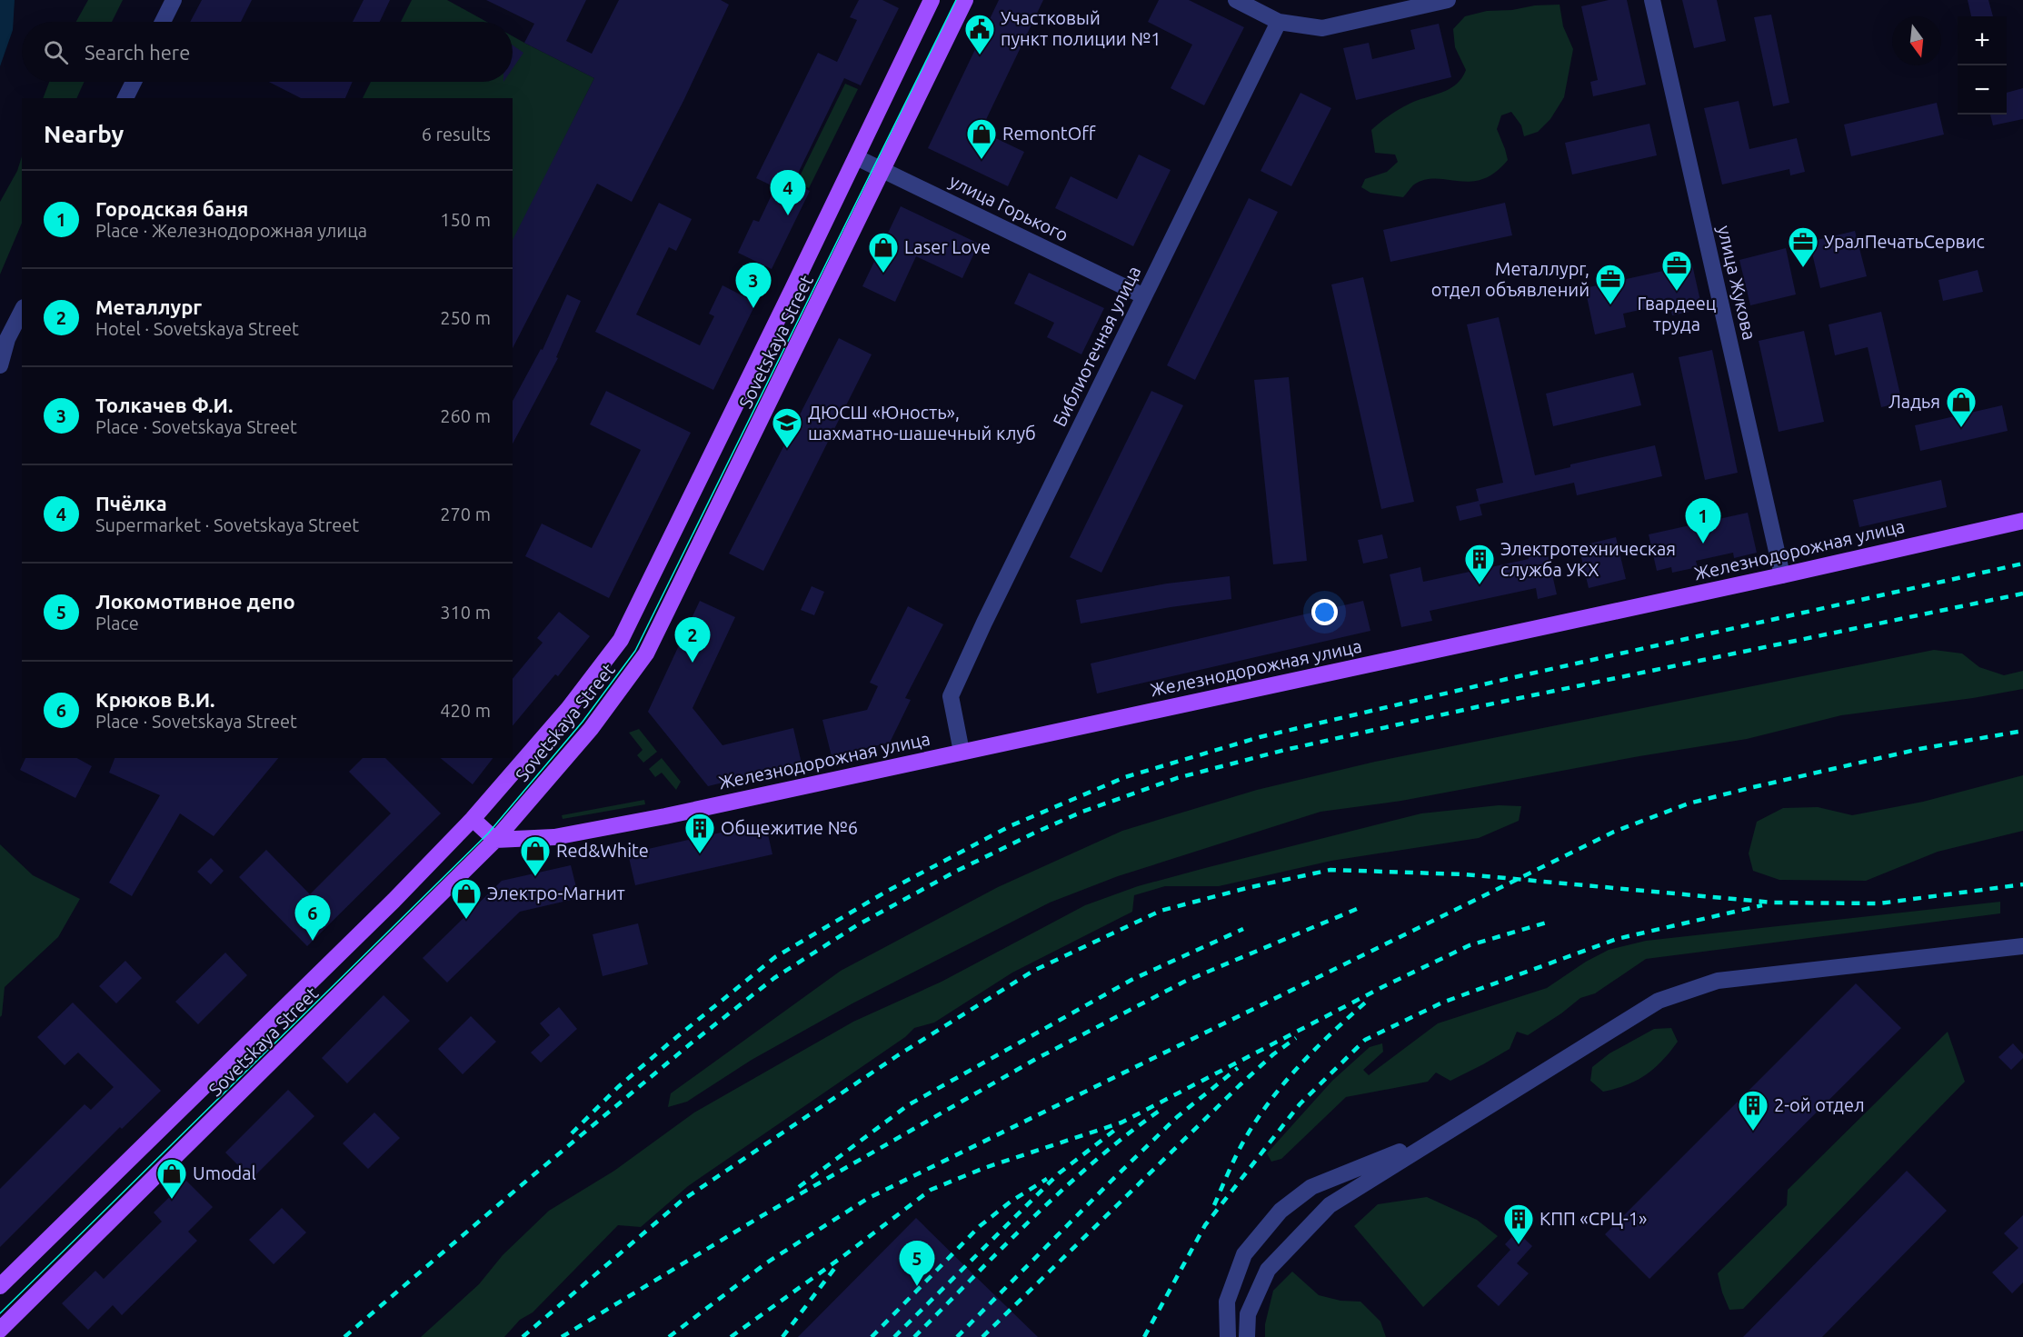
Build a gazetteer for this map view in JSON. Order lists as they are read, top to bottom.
{
  "streets": {
    "main road": ["Sovetskaya Street", "Железнодорожная улица"],
    "street": ["улица Горького", "улица Жукова", "Библиотечная улица"]
  },
  "crossings": [
    ["улица Горького", "Sovetskaya Street"],
    ["улица Горького", "Библиотечная улица"],
    ["улица Жукова", "Железнодорожная улица"],
    ["Sovetskaya Street", "Железнодорожная улица"],
    ["Библиотечная улица", "Железнодорожная улица"]
  ],
  "places": {
    "public building": ["Участковый пункт полиции №1"],
    "shop": [
      "RemontOff",
      "Laser Love",
      "Ладья",
      "Red&White",
      "Электро-Магнит",
      "Umodal"
    ],
    "office": ["УралПечатьСервис", "Гвардеец труда", "Металлург, отдел объявлений"],
    "school or university": ["ДЮСШ «Юность», шахматно-шашечный клуб"],
    "building": [
      "Электротехническая служба УКХ",
      "Общежитие №6",
      "2-ой отдел",
      "КПП «СРЦ-1»"
    ]
  },
  "north": "bottom",
  "page": {
    "map_buttons": ["+", "−"],
    "search": "Search here",
    "heading": ["Nearby", "6 results"],
    "list": [
      {
        "mark": "1",
        "name": "Городская баня",
        "note": "Place · Железнодорожная улица",
        "value": "150 m"
      },
      {
        "mark": "2",
        "name": "Металлург",
        "note": "Hotel · Sovetskaya Street",
        "value": "250 m"
      },
      {
        "mark": "3",
        "name": "Толкачев Ф.И.",
        "note": "Place · Sovetskaya Street",
        "value": "260 m"
      },
      {
        "mark": "4",
        "name": "Пчёлка",
        "note": "Supermarket · Sovetskaya Street",
        "value": "270 m"
      },
      {
        "mark": "5",
        "name": "Локомотивное депо",
        "note": "Place",
        "value": "310 m"
      },
      {
        "mark": "6",
        "name": "Крюков В.И.",
        "note": "Place · Sovetskaya Street",
        "value": "420 m"
      }
    ],
    "pins": [
      "4",
      "3",
      "1",
      "2",
      "6",
      "5"
    ]
  }
}
